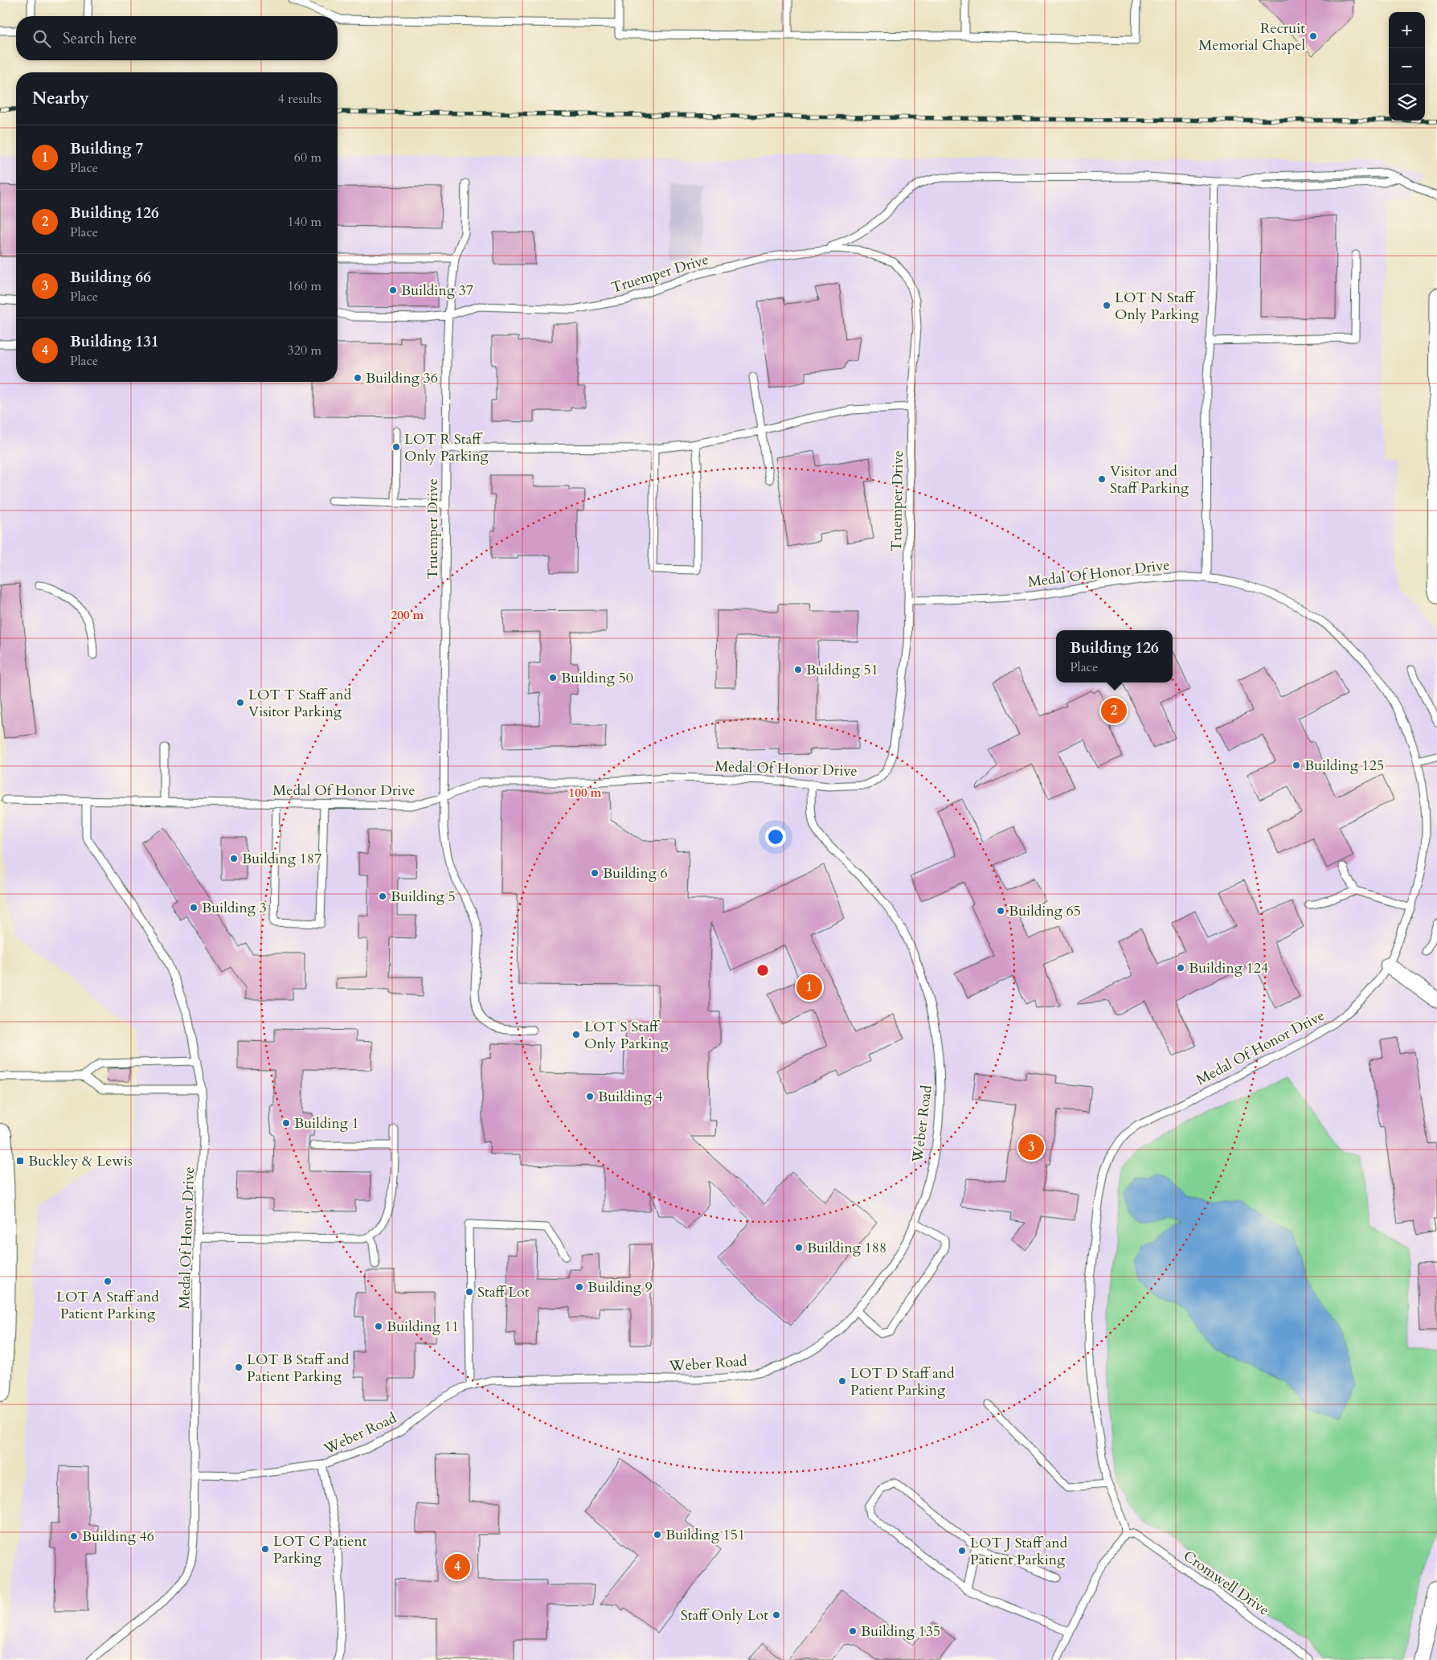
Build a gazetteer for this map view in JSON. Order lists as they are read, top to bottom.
{
  "streets": {
    "lane": [
      "Truemper Drive",
      "Medal Of Honor Drive",
      "Weber Road",
      "Cromwell Drive"
    ]
  },
  "crossings": [
    ["Truemper Drive", "Medal Of Honor Drive"],
    ["Medal Of Honor Drive", "Weber Road"],
    ["Medal Of Honor Drive", "Cromwell Drive"]
  ],
  "places": {
    "other": [
      "Recruit Memorial Chapel",
      "Building 37",
      "LOT N Staff Only Parking",
      "Building 36",
      "LOT R Staff Only Parking",
      "Visitor and Staff Parking",
      "Building 51",
      "Building 50",
      "LOT T Staff and Visitor Parking",
      "Building 125",
      "Building 187",
      "Building 6",
      "Building 5",
      "Building 3",
      "Building 65",
      "Building 124",
      "LOT S Staff Only Parking",
      "Building 4",
      "Building 1",
      "Building 188",
      "LOT A Staff and Patient Parking",
      "Building 9",
      "Staff Lot",
      "Building 11",
      "LOT B Staff and Patient Parking",
      "LOT D Staff and Patient Parking",
      "Building 151",
      "Building 46",
      "LOT C Patient Parking",
      "LOT J Staff and Patient Parking",
      "Staff Only Lot",
      "Building 135"
    ],
    "transit": ["Buckley & Lewis"]
  },
  "page": {
    "map_buttons": ["+", "−"],
    "search": "Search here",
    "heading": ["Nearby", "4 results"],
    "list": [
      {
        "mark": "1",
        "name": "Building 7",
        "note": "Place",
        "value": "60 m"
      },
      {
        "mark": "2",
        "name": "Building 126",
        "note": "Place",
        "value": "140 m"
      },
      {
        "mark": "3",
        "name": "Building 66",
        "note": "Place",
        "value": "160 m"
      },
      {
        "mark": "4",
        "name": "Building 131",
        "note": "Place",
        "value": "320 m"
      }
    ],
    "popup": ["Building 126", "Place"],
    "pins": [
      "2",
      "1",
      "3",
      "4"
    ]
  },
  "rings": ["200 m", "100 m"]
}
